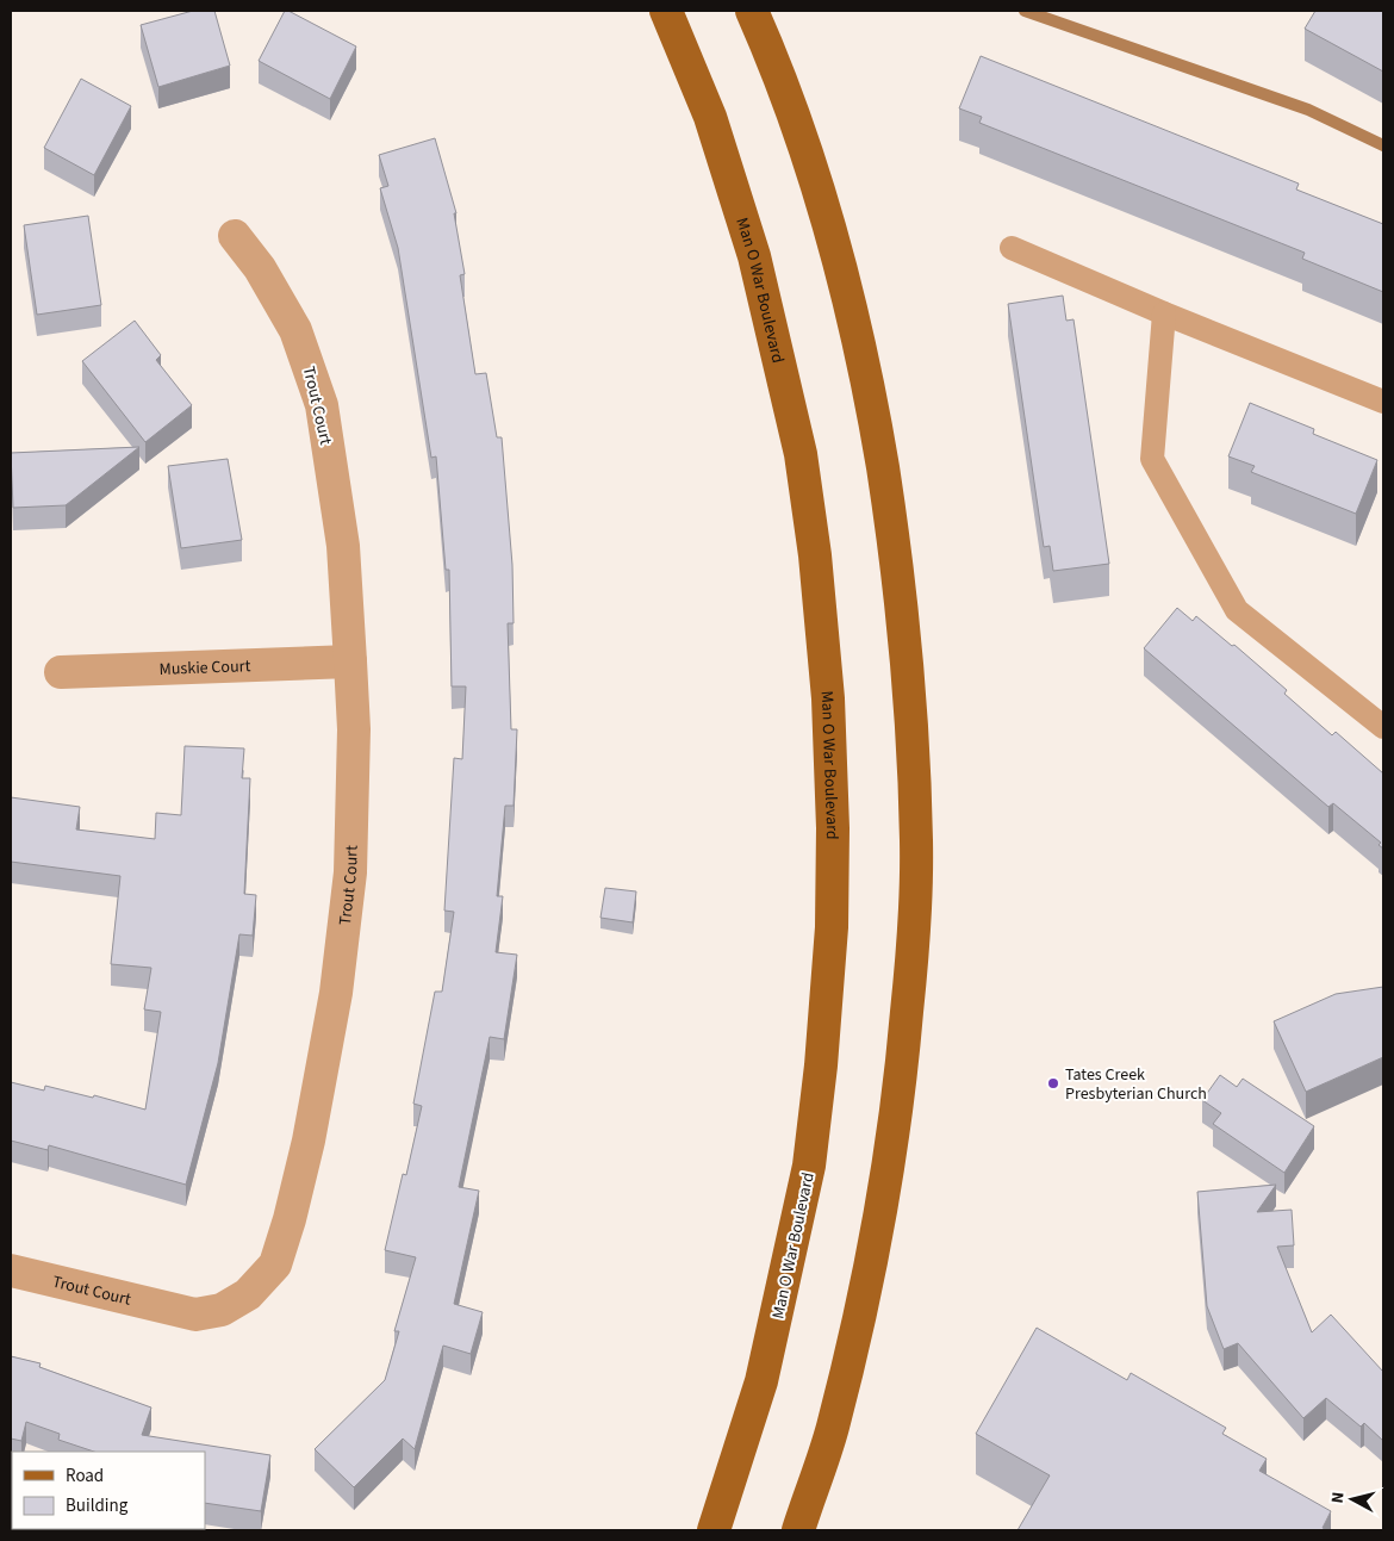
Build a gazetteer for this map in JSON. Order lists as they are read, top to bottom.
{
  "streets": {
    "main road": ["Man O War Boulevard"],
    "street": ["Trout Court", "Muskie Court"]
  },
  "crossings": [
    ["Trout Court", "Muskie Court"]
  ],
  "places": ["Tates Creek Presbyterian Church"],
  "legend": ["Road", "Building"],
  "north": "left"
}
